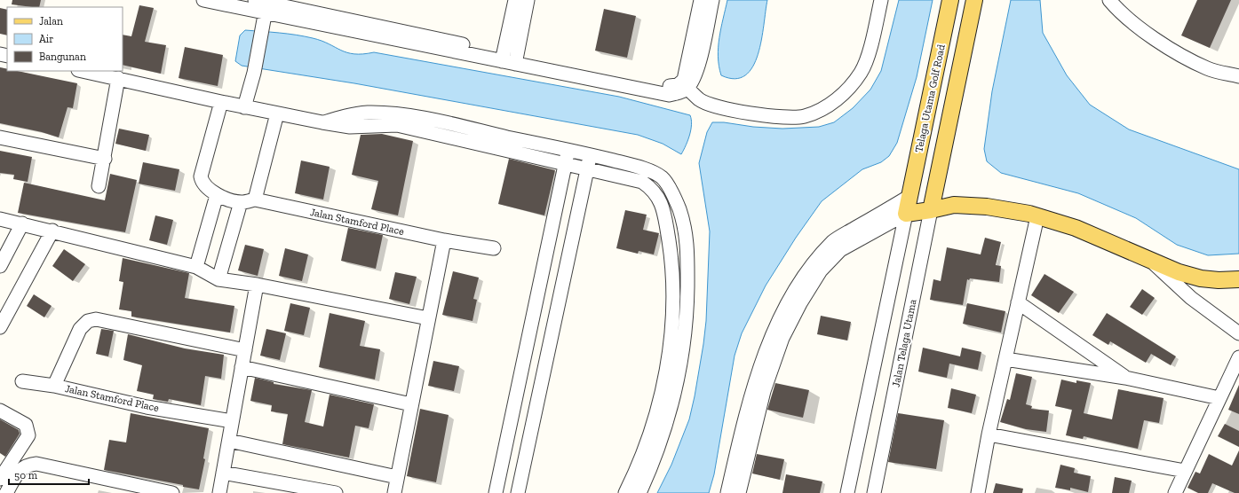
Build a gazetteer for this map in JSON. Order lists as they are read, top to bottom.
{
  "streets": {
    "main road": ["Telaga Utama Golf Road", "Jalan Telaga Utama"],
    "street": ["Jalan Stamford Place"]
  },
  "legend": ["Jalan", "Air", "Bangunan"],
  "scale_bar": "50 m"
}
